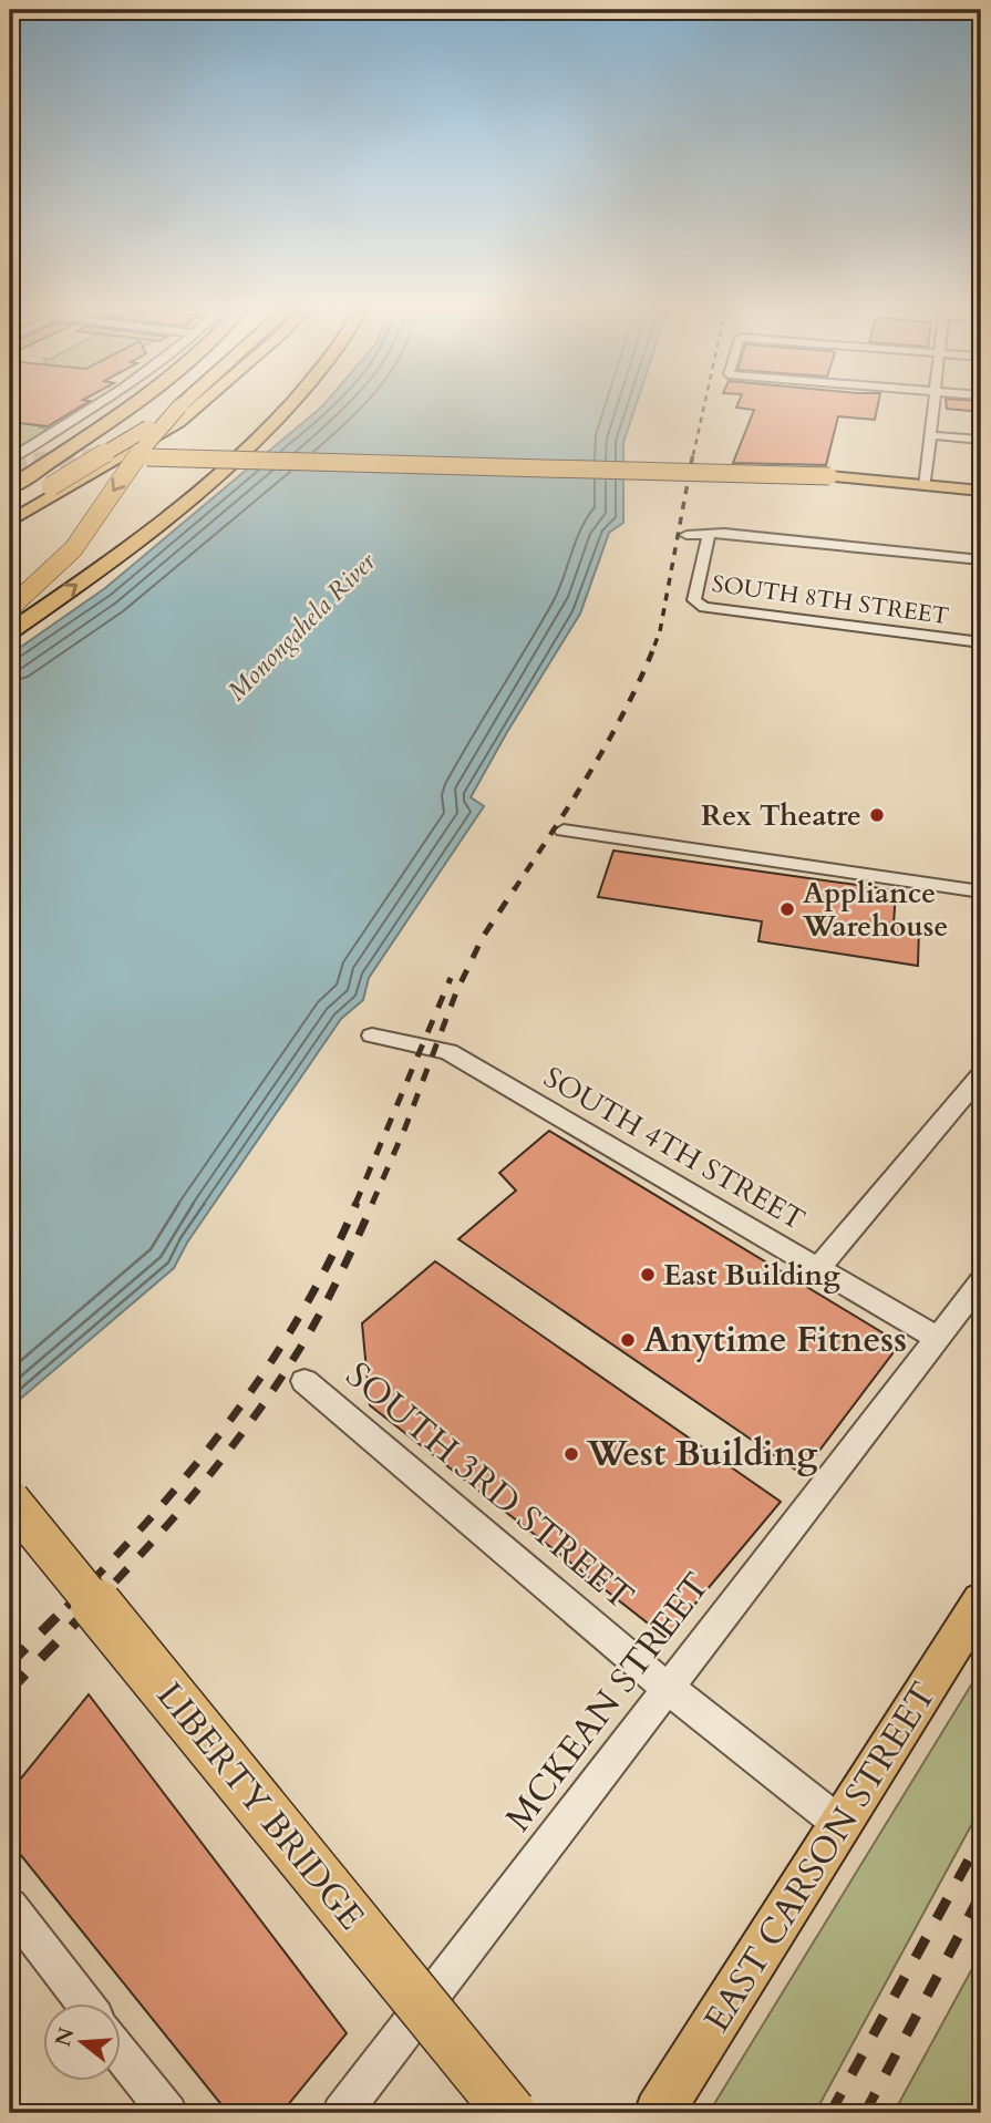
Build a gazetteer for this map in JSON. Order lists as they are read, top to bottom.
{
  "streets": {
    "highway": ["LIBERTY BRIDGE"],
    "main road": ["EAST CARSON STREET"],
    "street": [
      "SOUTH 8TH STREET",
      "SOUTH 4TH STREET",
      "SOUTH 3RD STREET",
      "MCKEAN STREET"
    ]
  },
  "crossings": [
    ["SOUTH 4TH STREET", "MCKEAN STREET"],
    ["SOUTH 3RD STREET", "MCKEAN STREET"],
    ["SOUTH 3RD STREET", "EAST CARSON STREET"]
  ],
  "water": ["Monongahela River"],
  "places": [
    "Rex Theatre",
    "Appliance Warehouse",
    "East Building",
    "Anytime Fitness",
    "West Building"
  ],
  "north": "left"
}
